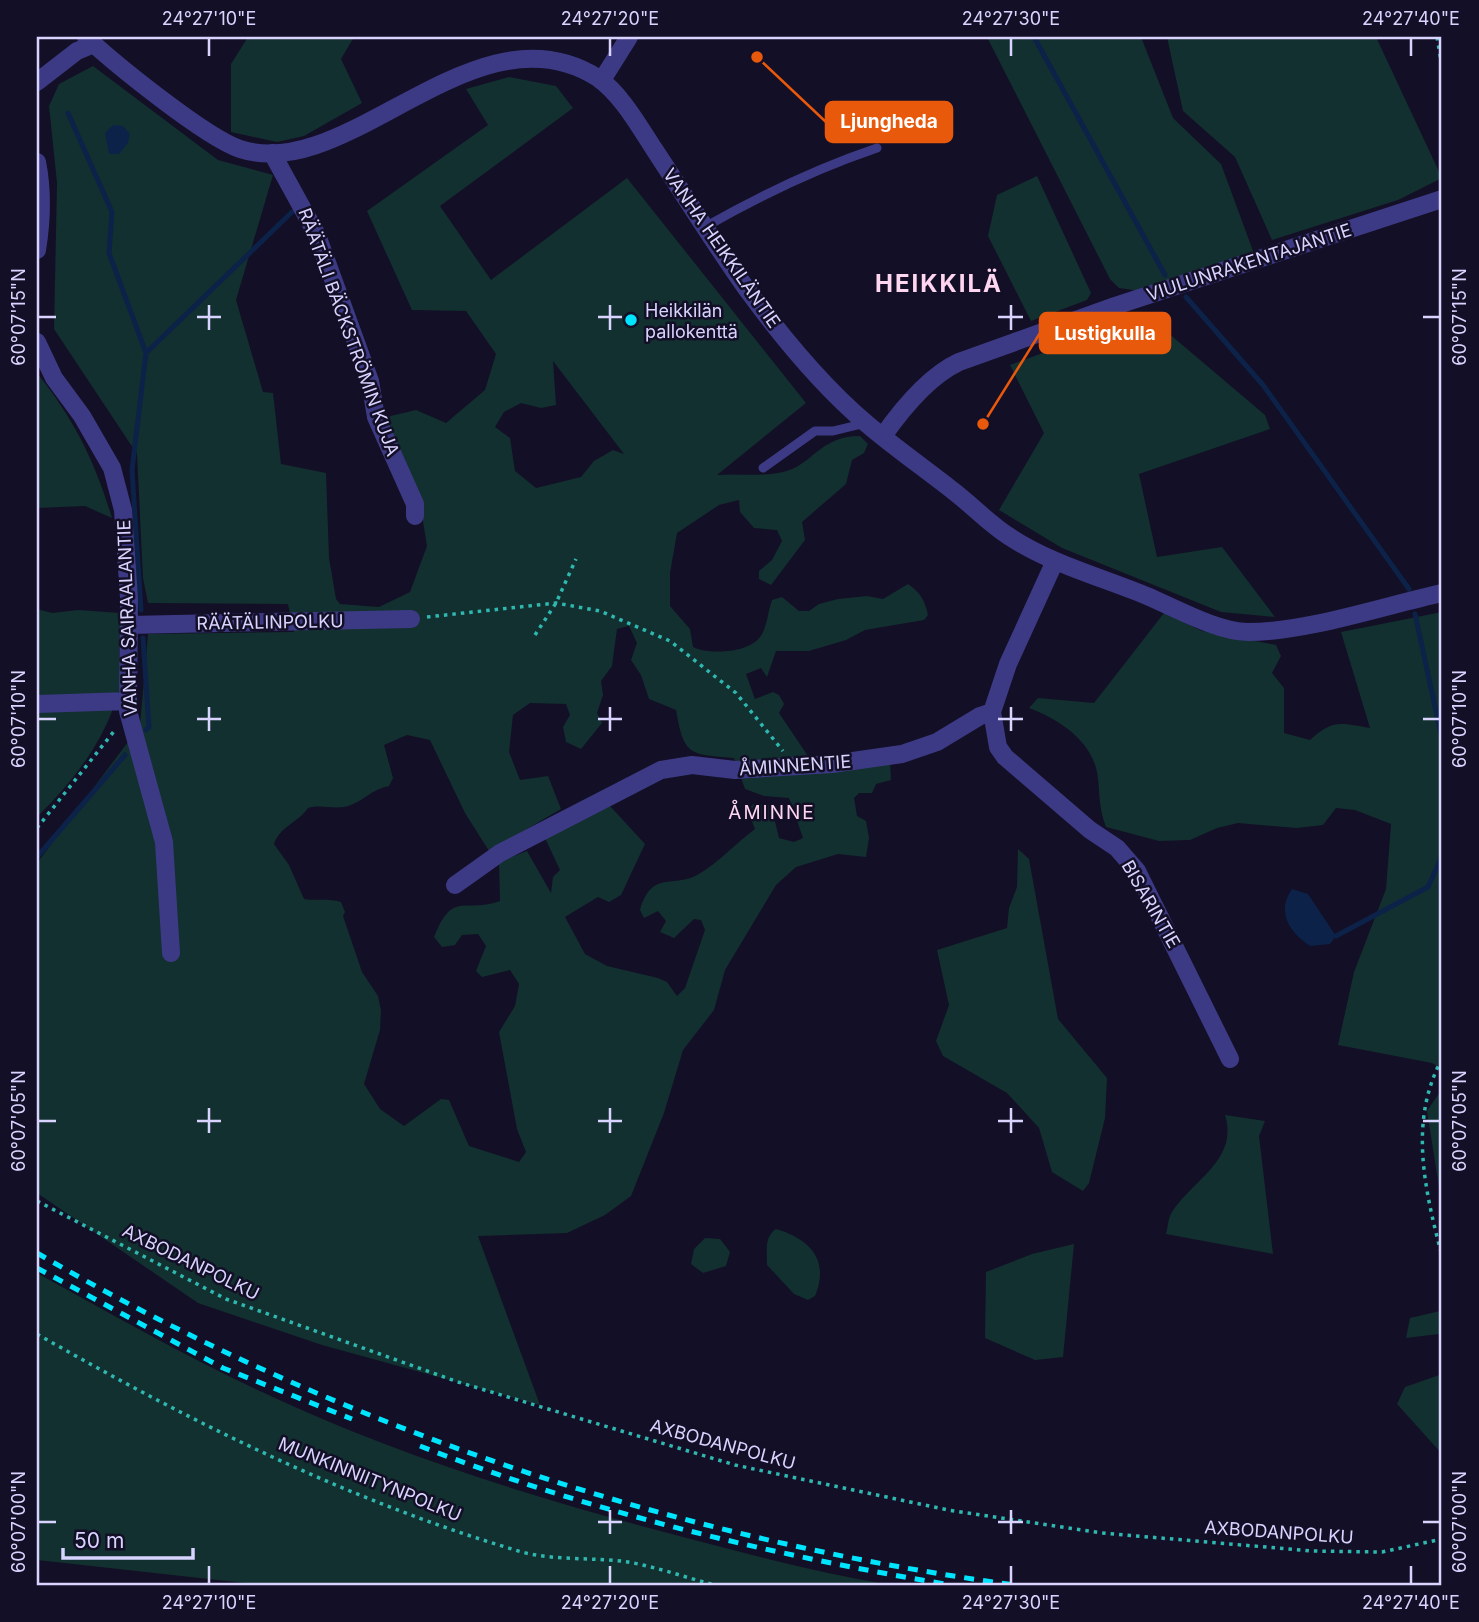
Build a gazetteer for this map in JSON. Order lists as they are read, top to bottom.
{
  "streets": {
    "street": [
      "VANHA HEIKKILÄNTIE",
      "VIULUNRAKENTAJANTIE",
      "RÄÄTÄLI BÄCKSTRÖMIN KUJA",
      "VANHA SAIRAALANTIE",
      "RÄÄTÄLINPOLKU",
      "ÅMINNENTIE",
      "BISARINTIE"
    ],
    "path": ["AXBODANPOLKU", "MUNKINNIITYNPOLKU"]
  },
  "crossings": [
    ["VANHA HEIKKILÄNTIE", "VIULUNRAKENTAJANTIE"],
    ["VANHA HEIKKILÄNTIE", "RÄÄTÄLI BÄCKSTRÖMIN KUJA"],
    ["VANHA SAIRAALANTIE", "RÄÄTÄLINPOLKU"],
    ["ÅMINNENTIE", "BISARINTIE"]
  ],
  "districts": ["HEIKKILÄ", "ÅMINNE"],
  "places": ["Ljungheda", "Heikkilän pallokenttä", "Lustigkulla"],
  "scale_bar": "50 m",
  "coordinates": [
    "24°27'10\"E",
    "24°27'20\"E",
    "24°27'30\"E",
    "24°27'40\"E",
    "60°07'15\"N",
    "60°07'10\"N",
    "60°07'05\"N",
    "60°07'00\"N"
  ]
}
